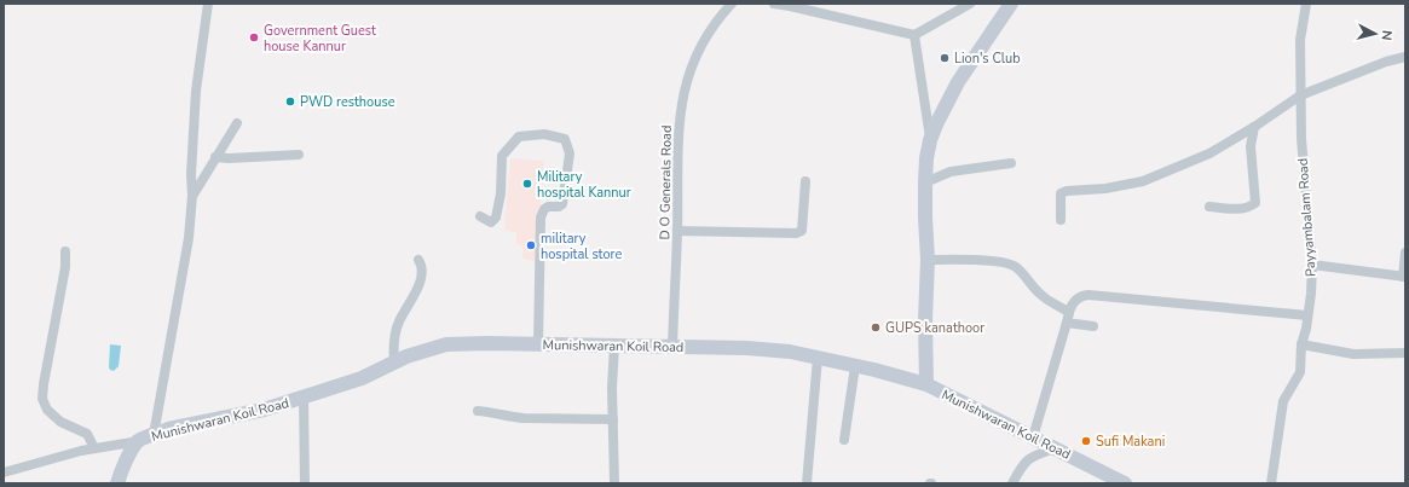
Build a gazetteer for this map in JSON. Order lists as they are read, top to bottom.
{
  "streets": {
    "main road": ["Munishwaran Koil Road"],
    "street": ["D O Generals Road", "Payyambalam Road"]
  },
  "crossings": [
    ["D O Generals Road", "Munishwaran Koil Road"]
  ],
  "places": [
    "Government Guest house Kannur",
    "Lion's Club",
    "PWD resthouse",
    "Military hospital Kannur",
    "military hospital store",
    "GUPS kanathoor",
    "Sufi Makani"
  ],
  "north": "right"
}
